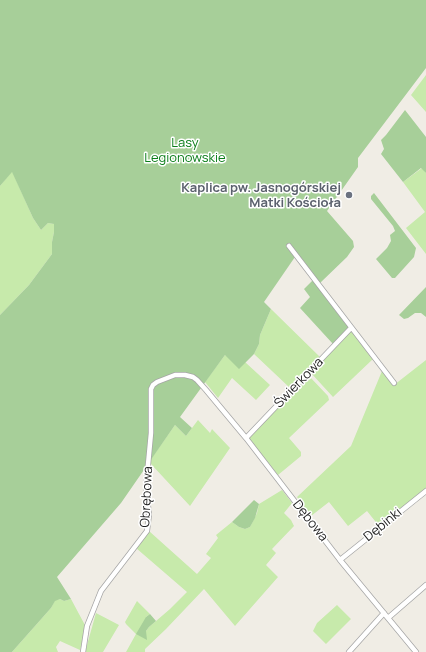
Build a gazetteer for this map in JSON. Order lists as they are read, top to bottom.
{
  "streets": {
    "street": [
      "Świerkowa",
      "Obrębowa",
      "Dębowa",
      "Dębinki"
    ]
  },
  "crossings": [
    ["Świerkowa", "Dębowa"],
    ["Obrębowa", "Dębowa"],
    ["Dębowa", "Dębinki"]
  ],
  "parks": ["Lasy Legionowskie"],
  "places": ["Kaplica pw. Jasnogórskiej Matki Kościoła"]
}
